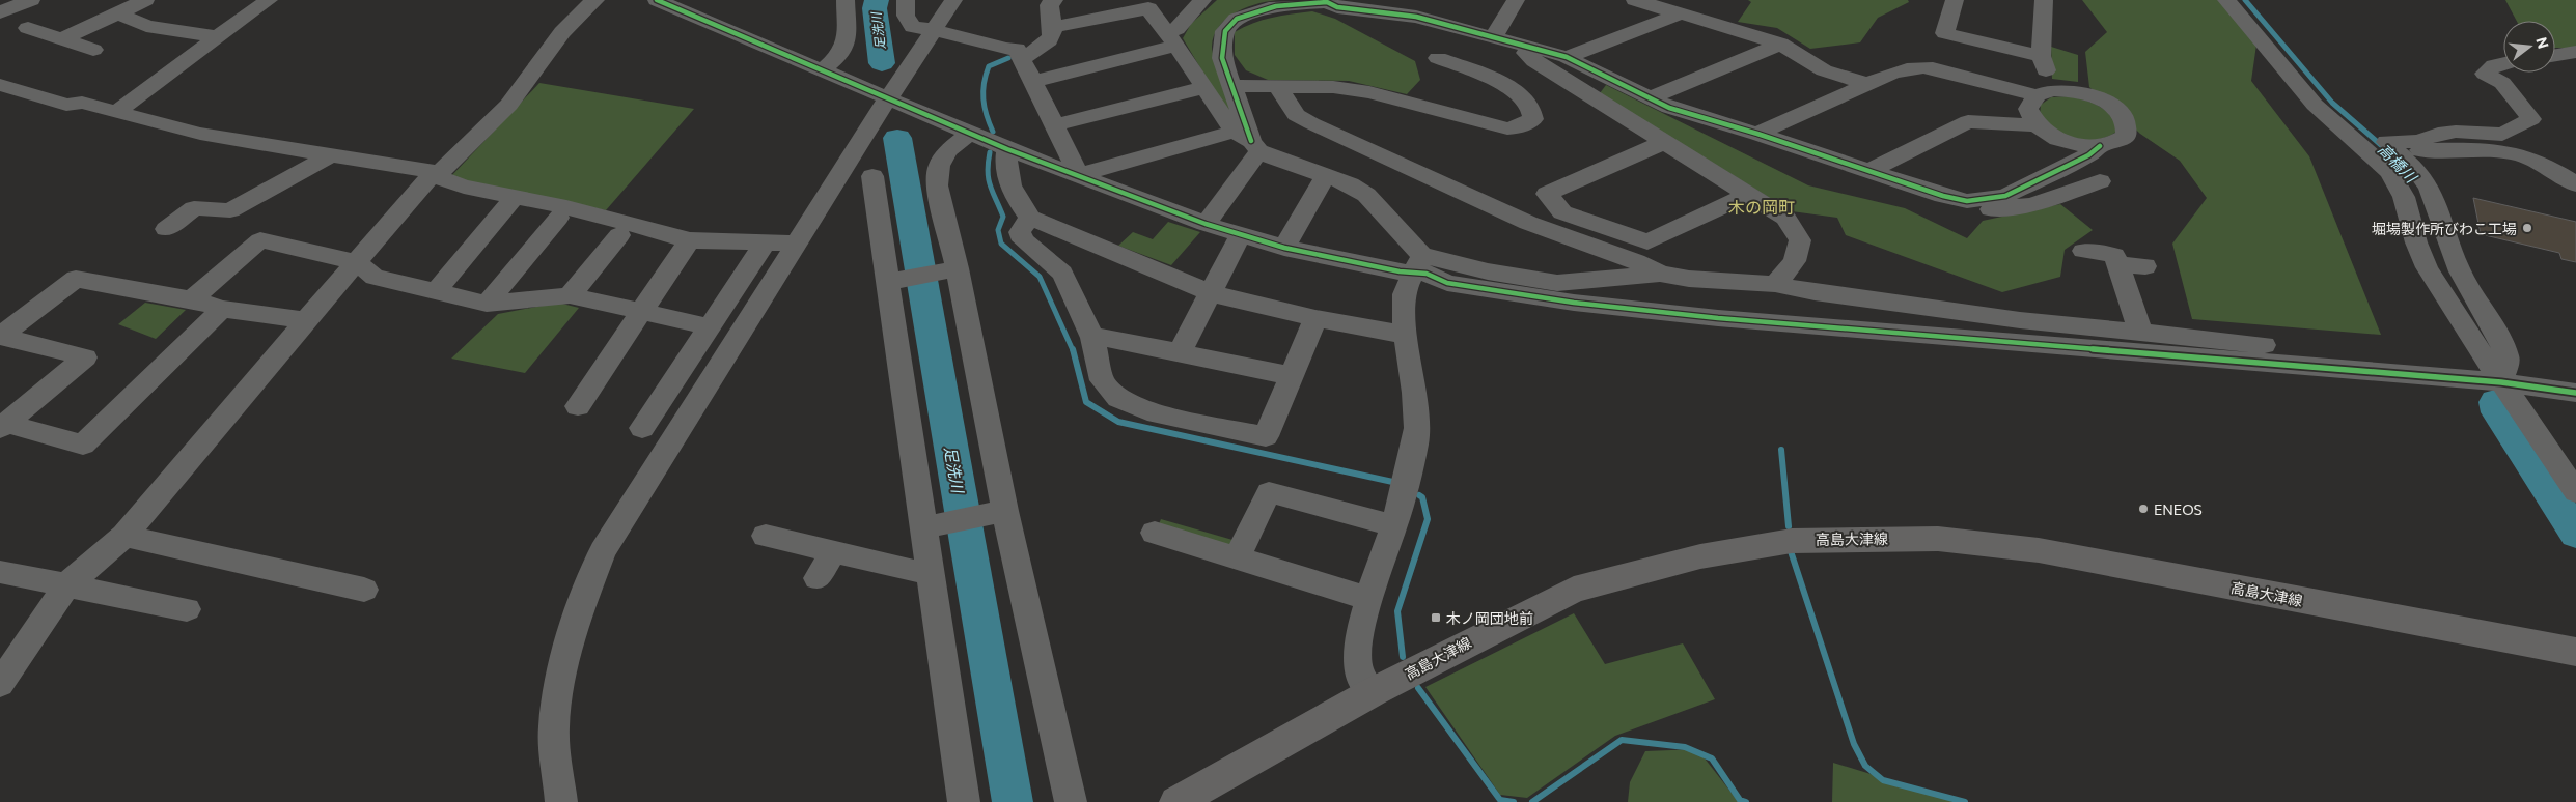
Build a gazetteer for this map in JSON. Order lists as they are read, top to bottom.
{
  "streets": {
    "main road": ["高島大津線"]
  },
  "districts": ["木の岡町"],
  "water": ["足洗川", "高橋川"],
  "places": {
    "other": ["堀場製作所びわこ工場", "ENEOS"],
    "transit": ["木ノ岡団地前"]
  },
  "north": "right"
}
